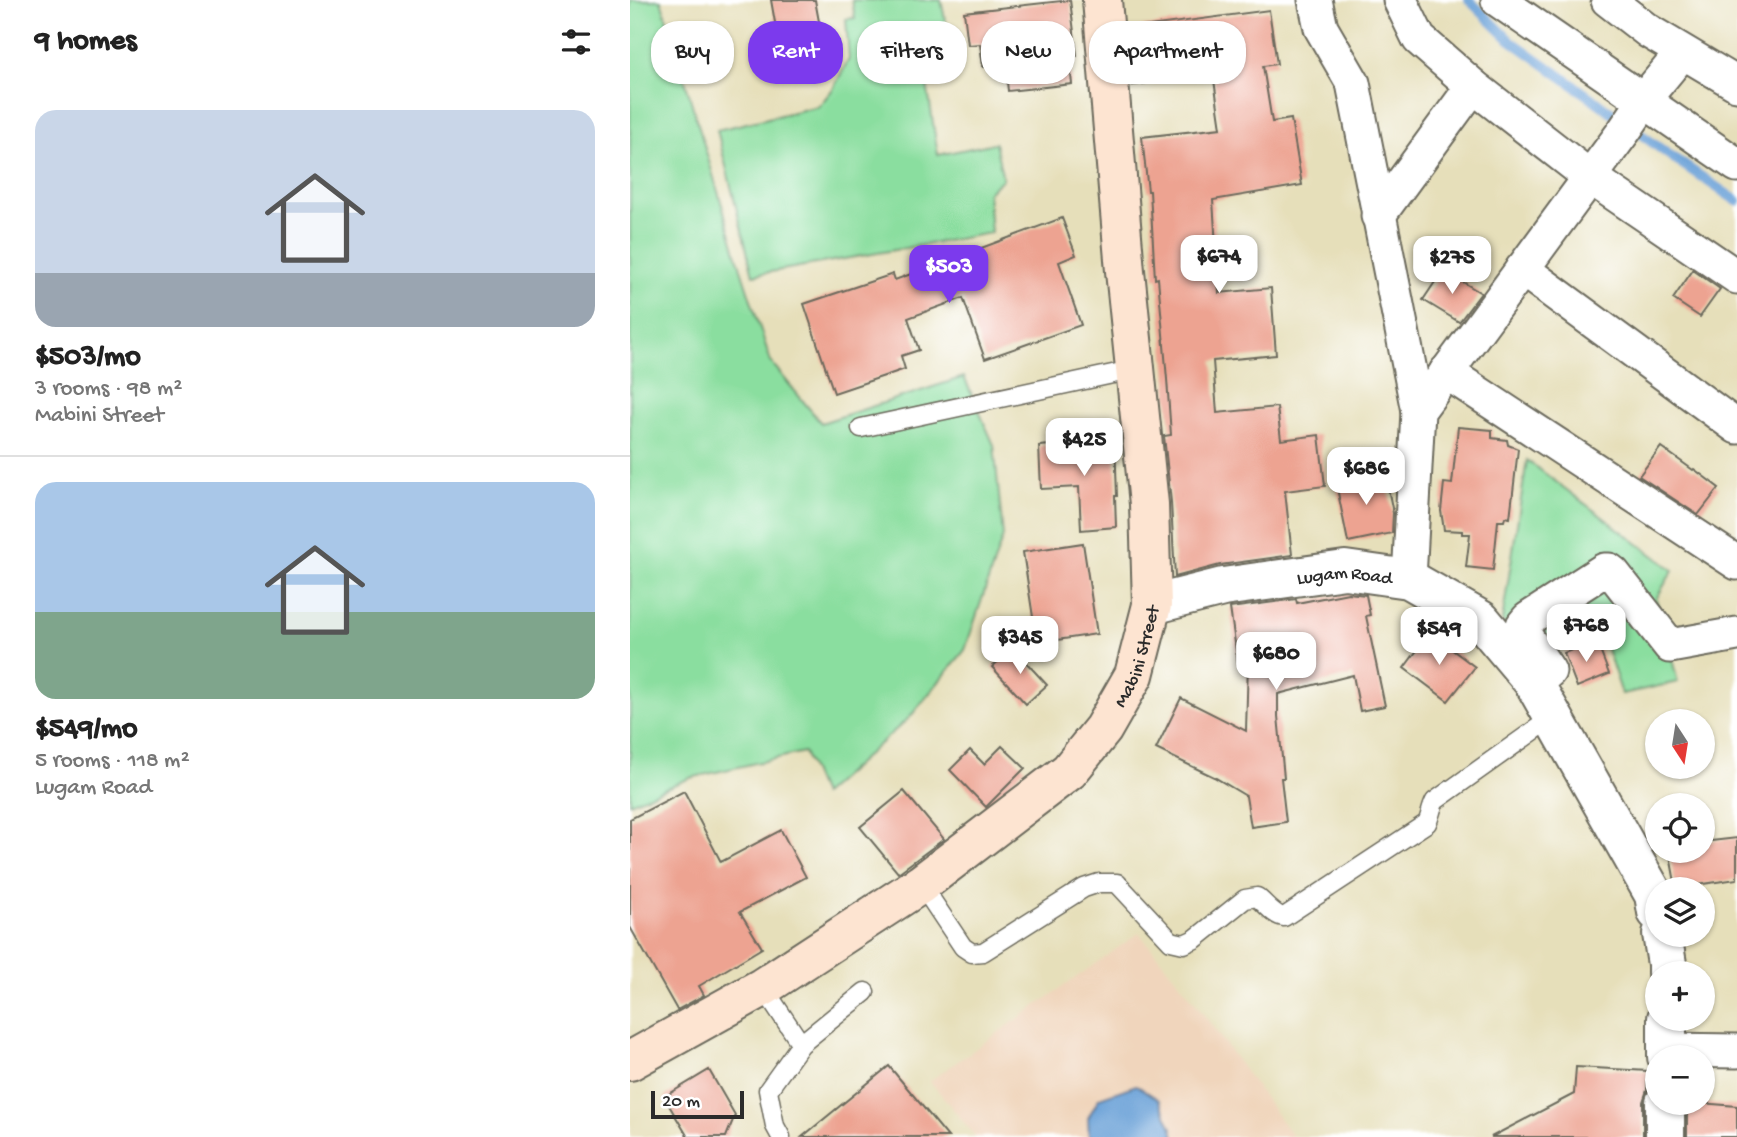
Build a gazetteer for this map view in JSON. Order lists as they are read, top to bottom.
{
  "streets": {
    "main road": ["Mabini Street"],
    "street": ["Lugam Road"]
  },
  "crossings": [
    ["Lugam Road", "Mabini Street"]
  ],
  "scale_bar": "20 m",
  "north": "bottom",
  "page": {
    "heading": "9 homes",
    "chip": [
      "Buy",
      "Rent",
      "Filters",
      "New",
      "Apartment"
    ],
    "list": [
      {
        "name": "$503/mo",
        "note": "3 rooms · 98 m² · Mabini Street"
      },
      {
        "name": "$549/mo",
        "note": "5 rooms · 118 m² · Lugam Road"
      }
    ],
    "price": [
      "$674",
      "$275",
      "$503",
      "$425",
      "$686",
      "$768",
      "$549",
      "$345",
      "$680"
    ],
    "map_buttons": ["+", "−"],
    "scale": "20 m"
  }
}
